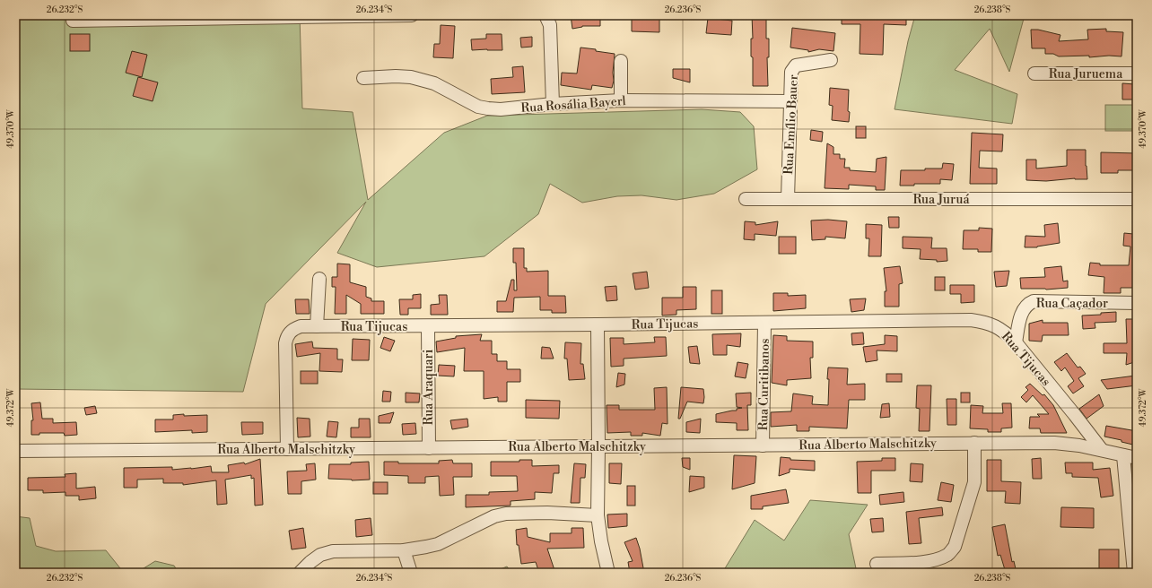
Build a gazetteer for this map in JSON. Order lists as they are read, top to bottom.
{
  "streets": {
    "street": [
      "Rua Juruema",
      "Rua Rosália Bayerl",
      "Rua Emílio Bauer",
      "Rua Juruá",
      "Rua Caçador",
      "Rua Tijucas",
      "Rua Curitibanos",
      "Rua Araquari",
      "Rua Alberto Malschitzky"
    ]
  },
  "crossings": [
    ["Rua Rosália Bayerl", "Rua Emílio Bauer"],
    ["Rua Emílio Bauer", "Rua Juruá"],
    ["Rua Caçador", "Rua Tijucas"],
    ["Rua Tijucas", "Rua Curitibanos"],
    ["Rua Tijucas", "Rua Araquari"],
    ["Rua Tijucas", "Rua Alberto Malschitzky"],
    ["Rua Curitibanos", "Rua Alberto Malschitzky"],
    ["Rua Araquari", "Rua Alberto Malschitzky"]
  ],
  "coordinates": [
    "26.232°S",
    "26.234°S",
    "26.236°S",
    "26.238°S",
    "49.370°W",
    "49.372°W"
  ]
}
